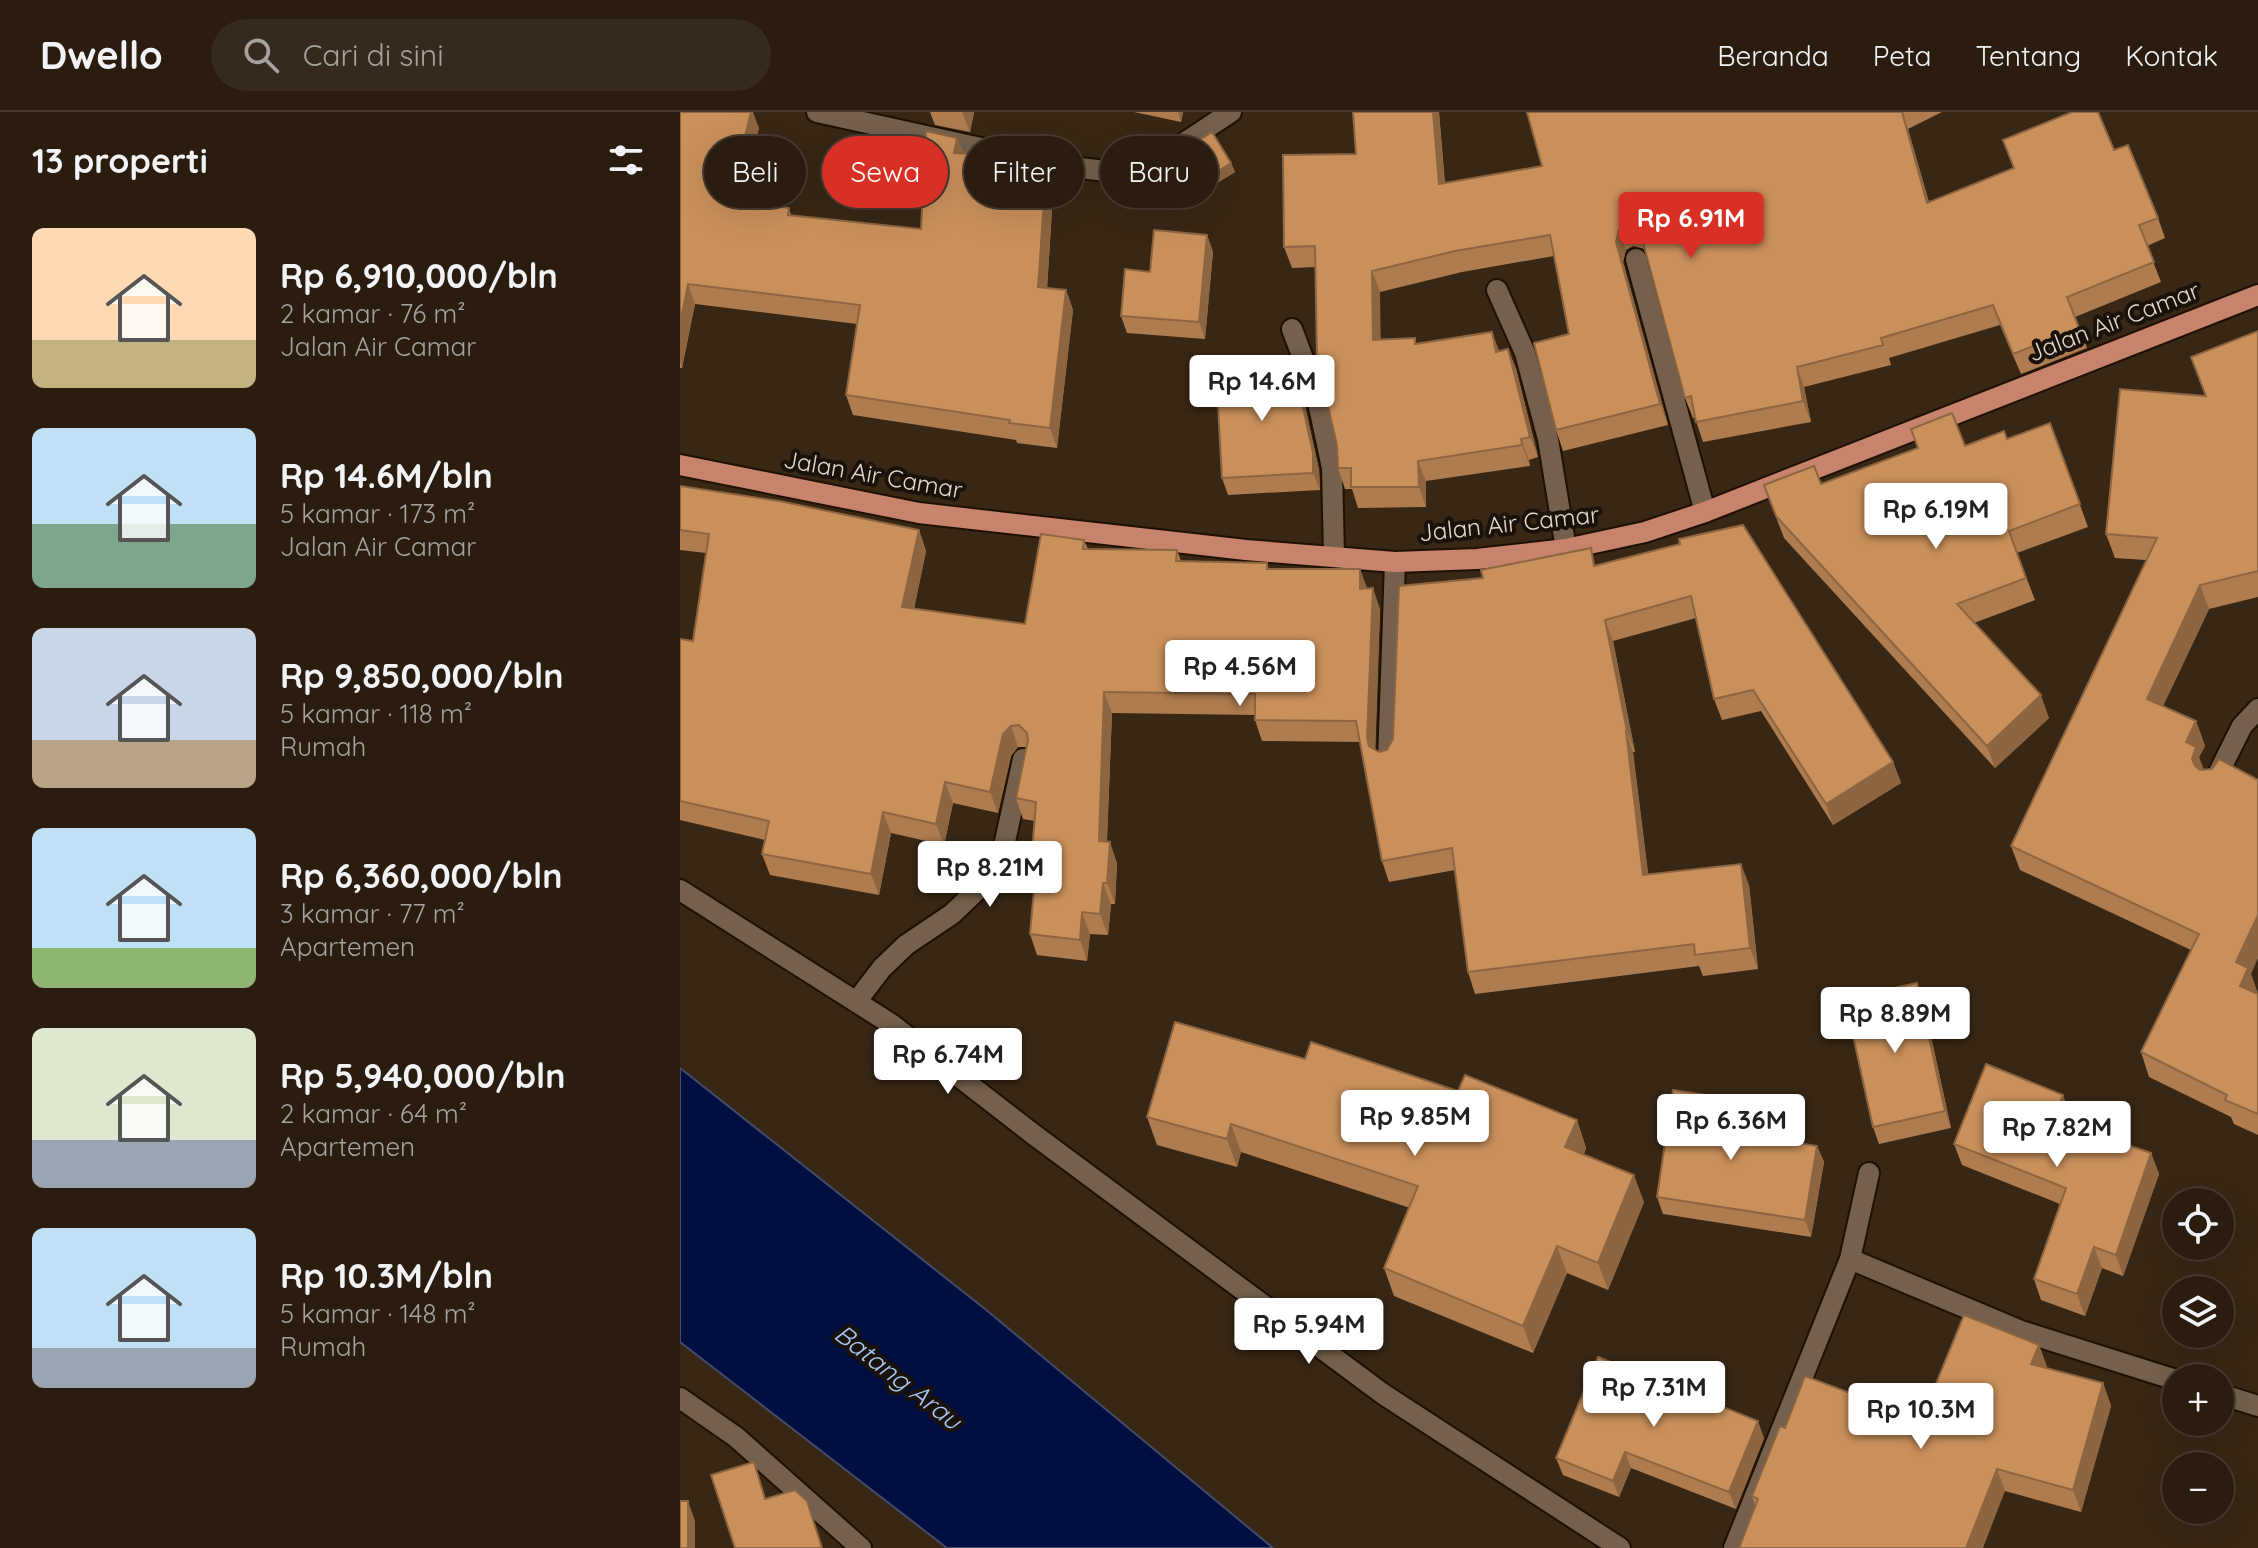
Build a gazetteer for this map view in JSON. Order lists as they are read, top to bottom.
{
  "streets": {
    "main road": ["Jalan Air Camar"]
  },
  "water": ["Batang Arau"],
  "page": {
    "header": "Dwello",
    "search": "Cari di sini",
    "nav": [
      "Beranda",
      "Peta",
      "Tentang",
      "Kontak"
    ],
    "heading": "13 properti",
    "chip": [
      "Beli",
      "Sewa",
      "Filter",
      "Baru"
    ],
    "price": [
      "Rp 6.91M",
      "Rp 14.6M",
      "Rp 6.19M",
      "Rp 4.56M",
      "Rp 8.21M",
      "Rp 8.89M",
      "Rp 6.74M",
      "Rp 9.85M",
      "Rp 6.36M",
      "Rp 7.82M",
      "Rp 5.94M",
      "Rp 7.31M",
      "Rp 10.3M"
    ],
    "list": [
      {
        "name": "Rp 6,910,000/bln",
        "note": "2 kamar · 76 m² · Jalan Air Camar"
      },
      {
        "name": "Rp 14.6M/bln",
        "note": "5 kamar · 173 m² · Jalan Air Camar"
      },
      {
        "name": "Rp 9,850,000/bln",
        "note": "5 kamar · 118 m² · Rumah"
      },
      {
        "name": "Rp 6,360,000/bln",
        "note": "3 kamar · 77 m² · Apartemen"
      },
      {
        "name": "Rp 5,940,000/bln",
        "note": "2 kamar · 64 m² · Apartemen"
      },
      {
        "name": "Rp 10.3M/bln",
        "note": "5 kamar · 148 m² · Rumah"
      }
    ],
    "map_buttons": ["+", "−"]
  }
}
